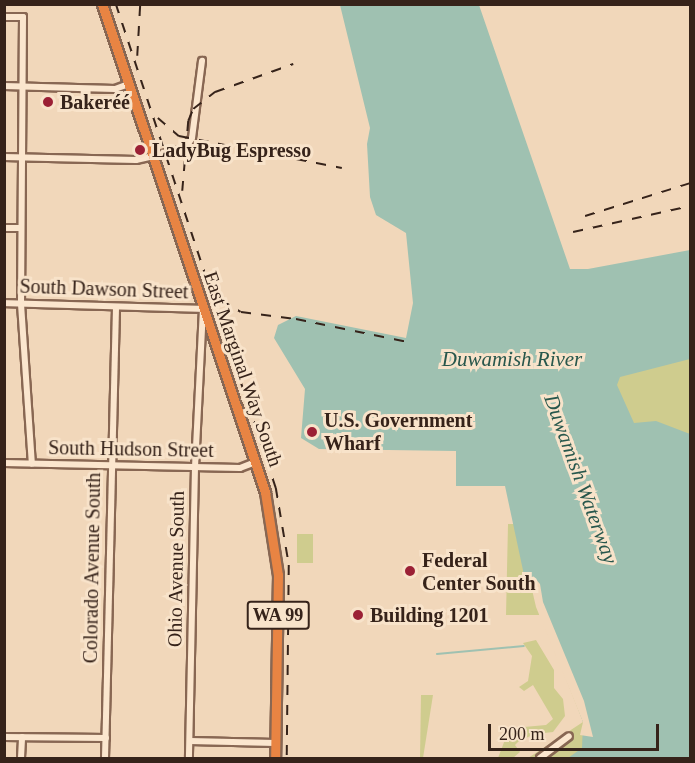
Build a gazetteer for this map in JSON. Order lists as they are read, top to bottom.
{
  "streets": {
    "highway": ["East Marginal Way South", "WA 99"],
    "street": [
      "South Dawson Street",
      "South Hudson Street",
      "Colorado Avenue South",
      "Ohio Avenue South"
    ]
  },
  "crossings": [
    ["South Dawson Street", "East Marginal Way South"],
    ["South Dawson Street", "Colorado Avenue South"],
    ["South Dawson Street", "Ohio Avenue South"],
    ["East Marginal Way South", "South Hudson Street"],
    ["East Marginal Way South", "Ohio Avenue South"],
    ["South Hudson Street", "Colorado Avenue South"],
    ["South Hudson Street", "Ohio Avenue South"]
  ],
  "water": ["Duwamish River", "Duwamish Waterway"],
  "places": [
    "Bakeréé",
    "LadyBug Espresso",
    "U.S. Government Wharf",
    "Federal Center South",
    "Building 1201"
  ],
  "scale_bar": "200 m"
}
